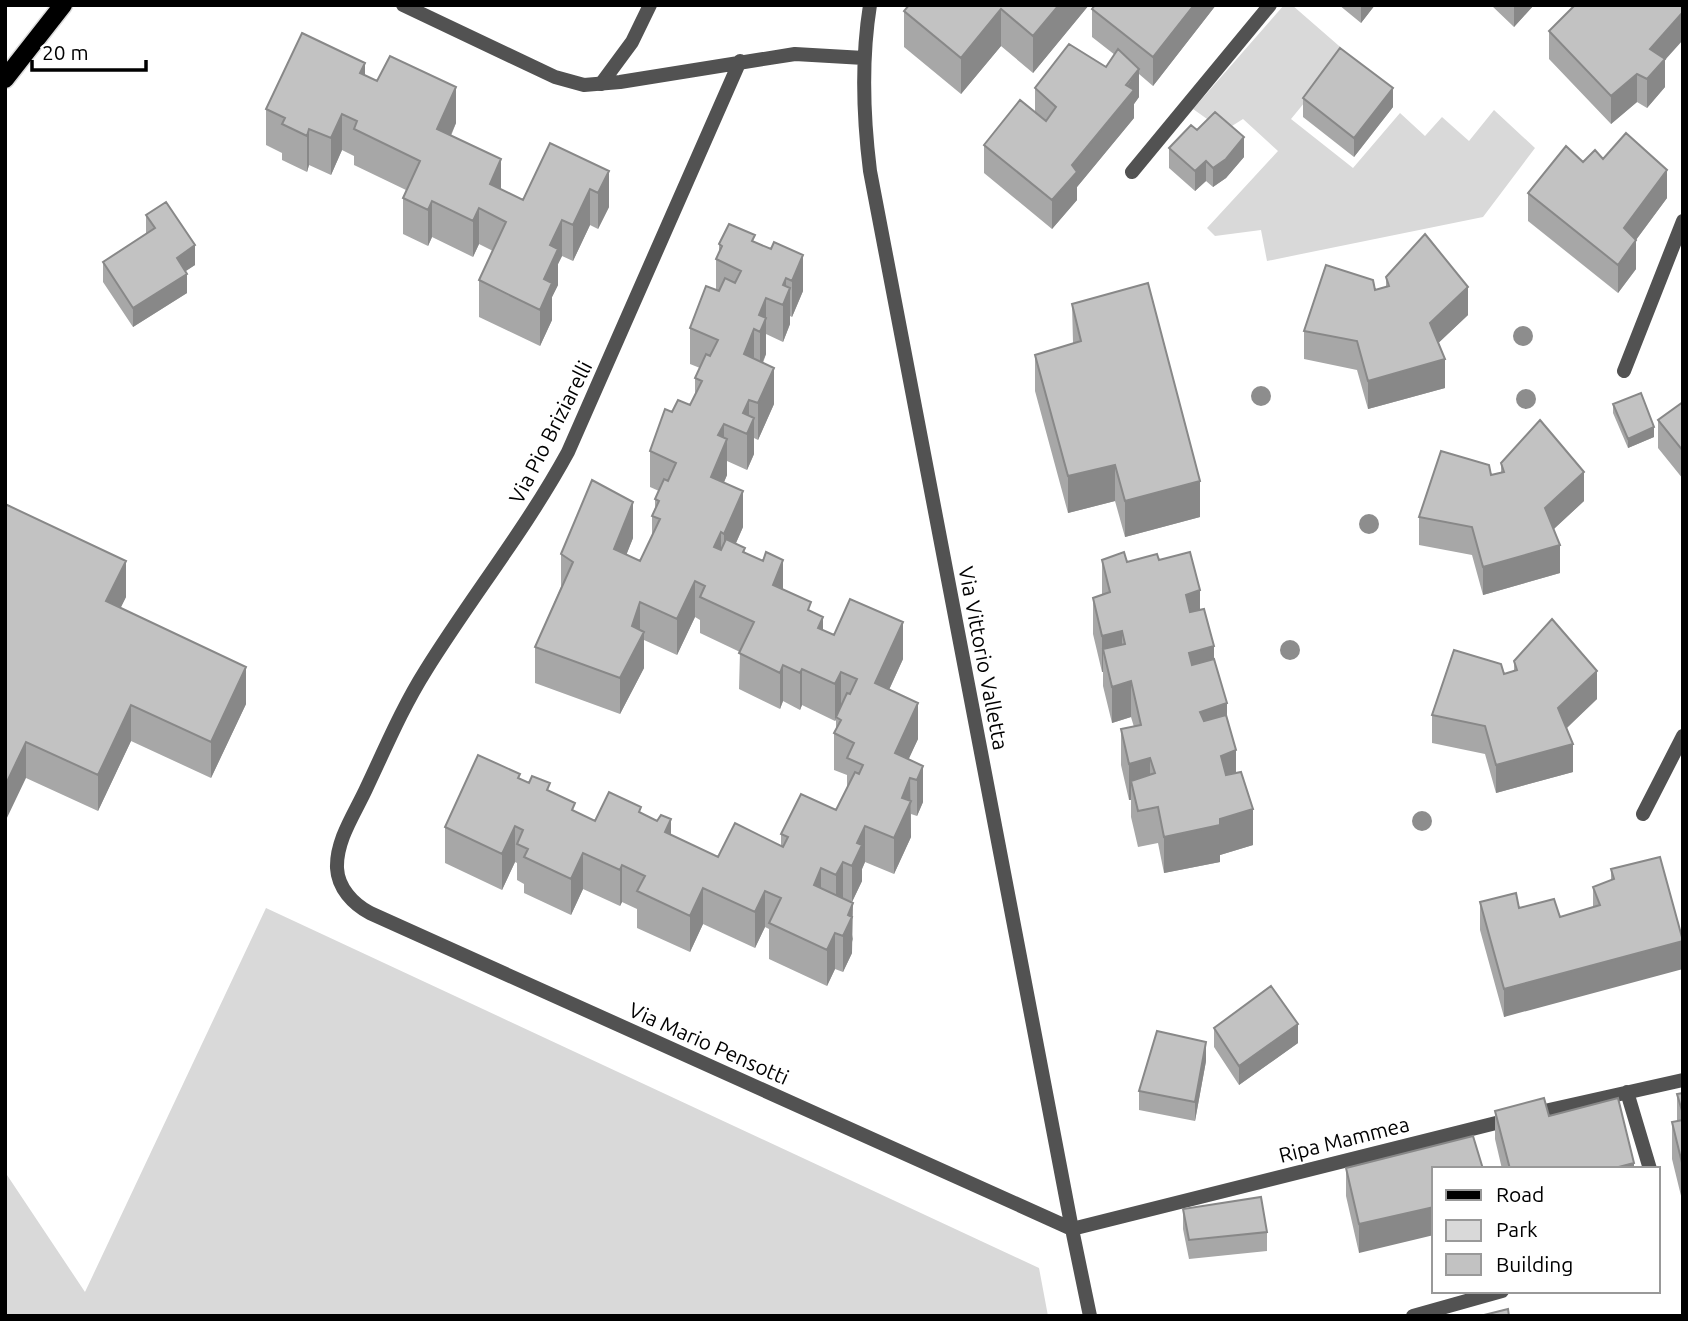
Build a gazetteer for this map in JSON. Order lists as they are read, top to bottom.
{
  "streets": {
    "street": [
      "Via Pio Briziarelli",
      "Via Vittorio Valletta",
      "Via Mario Pensotti",
      "Ripa Mammea"
    ]
  },
  "crossings": [
    ["Via Pio Briziarelli", "Via Mario Pensotti"],
    ["Via Vittorio Valletta", "Via Mario Pensotti"],
    ["Via Vittorio Valletta", "Ripa Mammea"],
    ["Via Mario Pensotti", "Ripa Mammea"]
  ],
  "legend": ["Road", "Park", "Building"],
  "scale_bar": "20 m"
}
